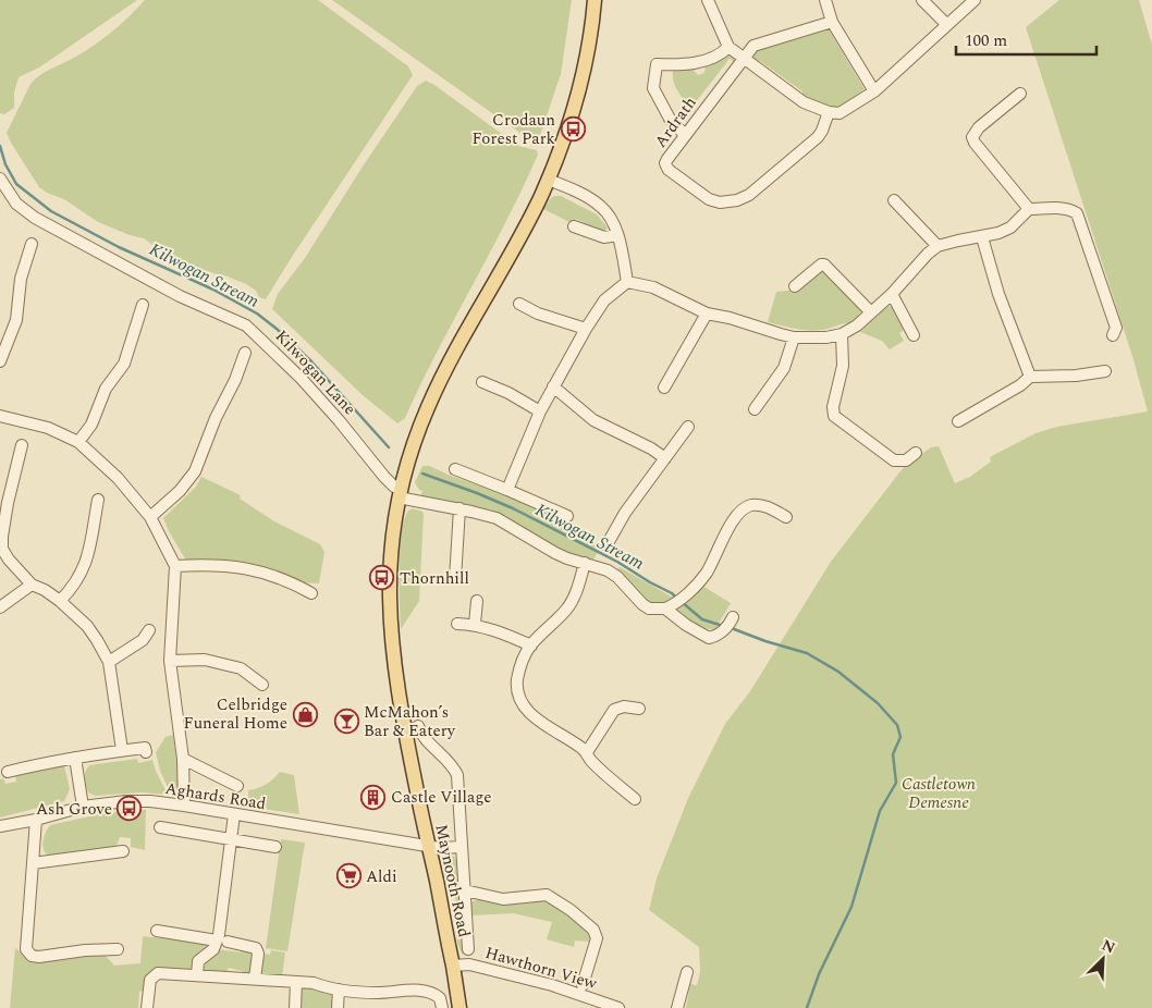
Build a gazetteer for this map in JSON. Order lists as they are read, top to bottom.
{
  "streets": {
    "main road": ["Maynooth Road"],
    "street": [
      "Ardrath",
      "Kilwogan Lane",
      "Aghards Road",
      "Hawthorn View"
    ]
  },
  "crossings": [
    ["Kilwogan Lane", "Maynooth Road"],
    ["Aghards Road", "Maynooth Road"],
    ["Maynooth Road", "Hawthorn View"]
  ],
  "water": ["Kilwogan Stream"],
  "parks": ["Castletown Demesne"],
  "places": {
    "bus stop": ["Crodaun Forest Park", "Thornhill", "Ash Grove"],
    "shop": ["Celbridge Funeral Home"],
    "bar": ["McMahon’s Bar & Eatery"],
    "building": ["Castle Village"],
    "supermarket": ["Aldi"]
  },
  "scale_bar": "100 m",
  "north": "top right"
}
